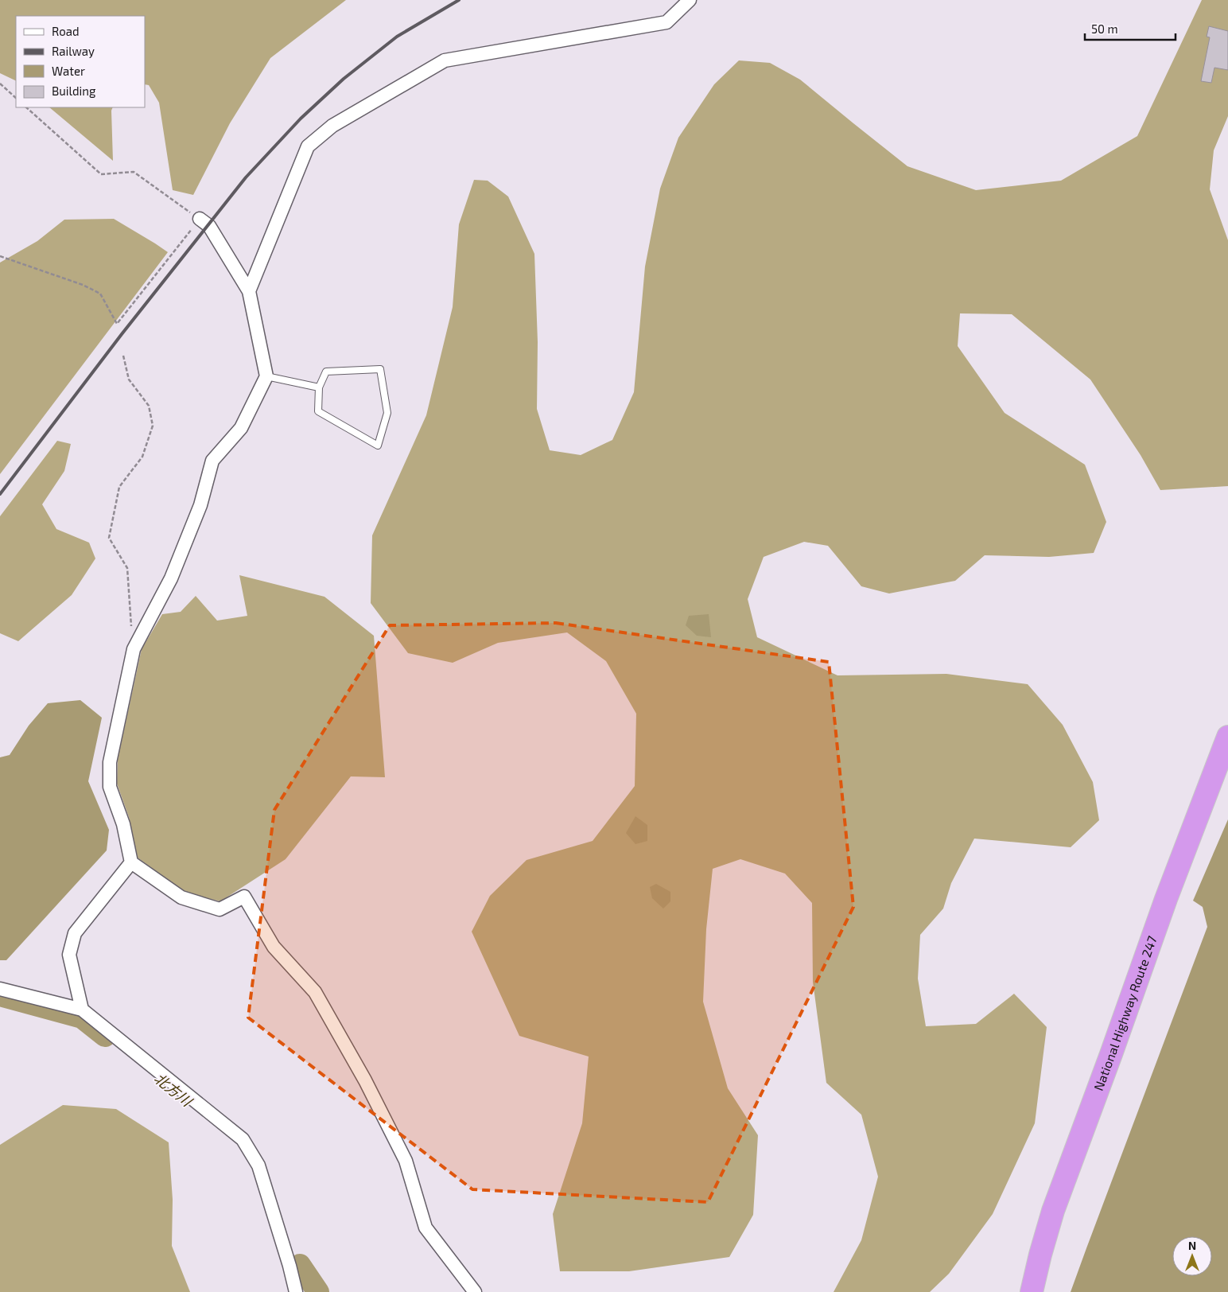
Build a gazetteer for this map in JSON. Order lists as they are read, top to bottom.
{
  "streets": {
    "highway": ["National Highway Route 247"]
  },
  "water": ["北方川"],
  "legend": [
    "Road",
    "Railway",
    "Water",
    "Building"
  ],
  "scale_bar": "50 m",
  "north": "top"
}
